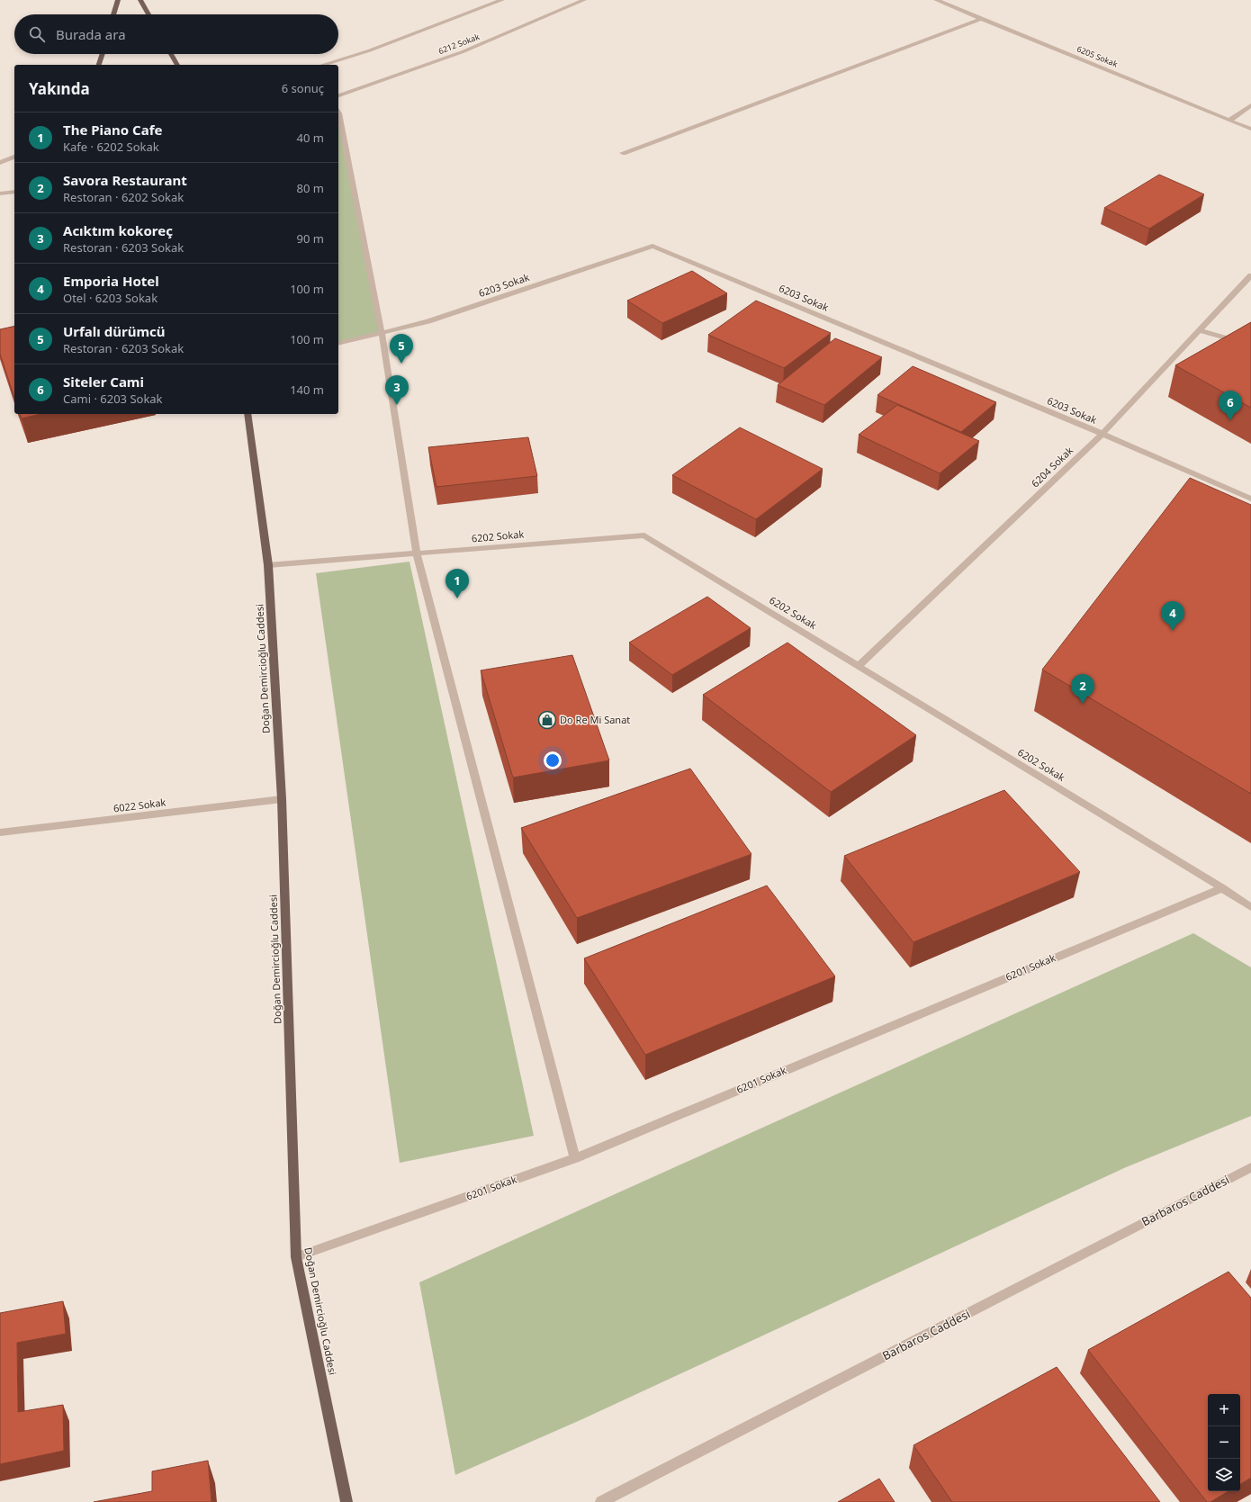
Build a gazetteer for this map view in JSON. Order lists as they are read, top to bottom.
{
  "streets": {
    "main road": ["Doğan Demircioğlu Caddesi"],
    "street": [
      "6212 Sokak",
      "6205 Sokak",
      "6203 Sokak",
      "6204 Sokak",
      "6202 Sokak",
      "6022 Sokak",
      "6201 Sokak",
      "Barbaros Caddesi"
    ]
  },
  "crossings": [
    ["6203 Sokak", "6204 Sokak"],
    ["6204 Sokak", "6202 Sokak"],
    ["6202 Sokak", "Doğan Demircioğlu Caddesi"],
    ["6202 Sokak", "6201 Sokak"],
    ["Doğan Demircioğlu Caddesi", "6022 Sokak"],
    ["Doğan Demircioğlu Caddesi", "6201 Sokak"]
  ],
  "places": {
    "shop": ["Do Re Mi Sanat"]
  },
  "page": {
    "search": "Burada ara",
    "heading": ["Yakında", "6 sonuç"],
    "list": [
      {
        "mark": "1",
        "name": "The Piano Cafe",
        "note": "Kafe · 6202 Sokak",
        "value": "40 m"
      },
      {
        "mark": "2",
        "name": "Savora Restaurant",
        "note": "Restoran · 6202 Sokak",
        "value": "80 m"
      },
      {
        "mark": "3",
        "name": "Acıktım kokoreç",
        "note": "Restoran · 6203 Sokak",
        "value": "90 m"
      },
      {
        "mark": "4",
        "name": "Emporia Hotel",
        "note": "Otel · 6203 Sokak",
        "value": "100 m"
      },
      {
        "mark": "5",
        "name": "Urfalı dürümcü",
        "note": "Restoran · 6203 Sokak",
        "value": "100 m"
      },
      {
        "mark": "6",
        "name": "Siteler Cami",
        "note": "Cami · 6203 Sokak",
        "value": "140 m"
      }
    ],
    "pins": [
      "5",
      "3",
      "6",
      "1",
      "4",
      "2"
    ],
    "map_buttons": ["+", "−"]
  }
}
